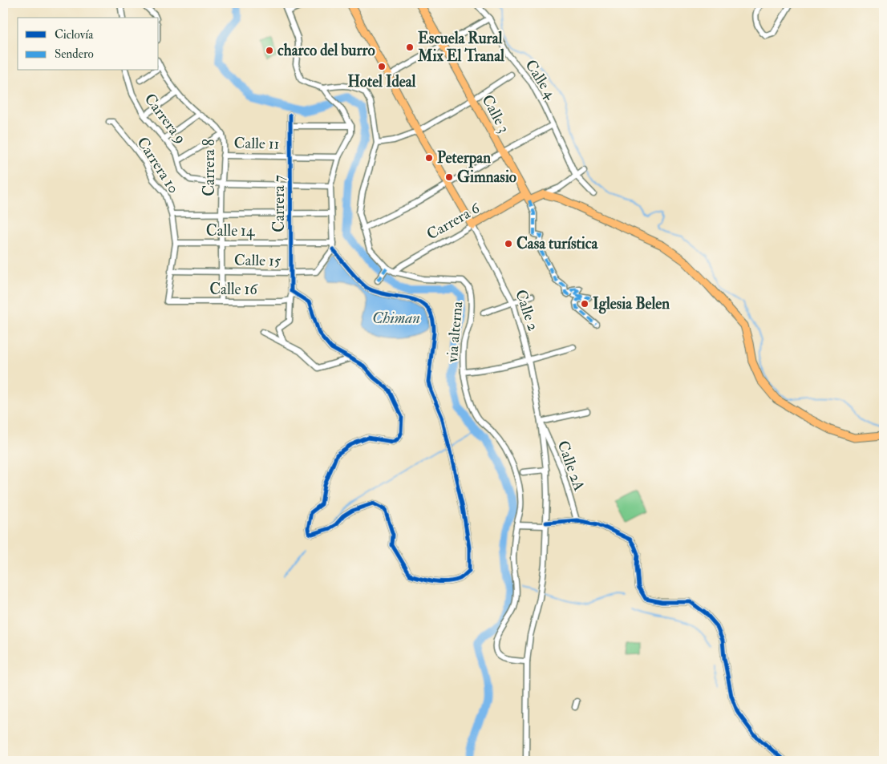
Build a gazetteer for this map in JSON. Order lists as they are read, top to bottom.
{
  "streets": {
    "main road": ["Calle 3", "Carrera 6", "Calle 2"],
    "street": [
      "Calle 4",
      "Carrera 9",
      "Calle 11",
      "Carrera 10",
      "Carrera 8",
      "Carrera 7",
      "Calle 14",
      "Calle 15",
      "Calle 16",
      "via alterna",
      "Calle 2A"
    ]
  },
  "crossings": [
    ["Calle 3", "Carrera 6"],
    ["Carrera 9", "Carrera 8"],
    ["Calle 11", "Carrera 8"],
    ["Calle 11", "Carrera 7"],
    ["Carrera 10", "Calle 14"],
    ["Carrera 10", "Calle 15"],
    ["Carrera 10", "Calle 16"],
    ["Carrera 8", "Calle 14"],
    ["Carrera 8", "Calle 15"],
    ["Carrera 8", "Calle 16"],
    ["Carrera 7", "Calle 14"],
    ["Carrera 7", "Calle 15"],
    ["Carrera 6", "Calle 2"],
    ["Carrera 6", "via alterna"],
    ["Calle 2", "via alterna"],
    ["Calle 2", "Calle 2A"]
  ],
  "water": ["Chiman"],
  "places": [
    "Escuela Rural Mix El Tranal",
    "charco del burro",
    "Hotel Ideal",
    "Peterpan",
    "Gimnasio",
    "Casa turística",
    "Iglesia Belen"
  ],
  "legend": ["Ciclovía", "Sendero"]
}
